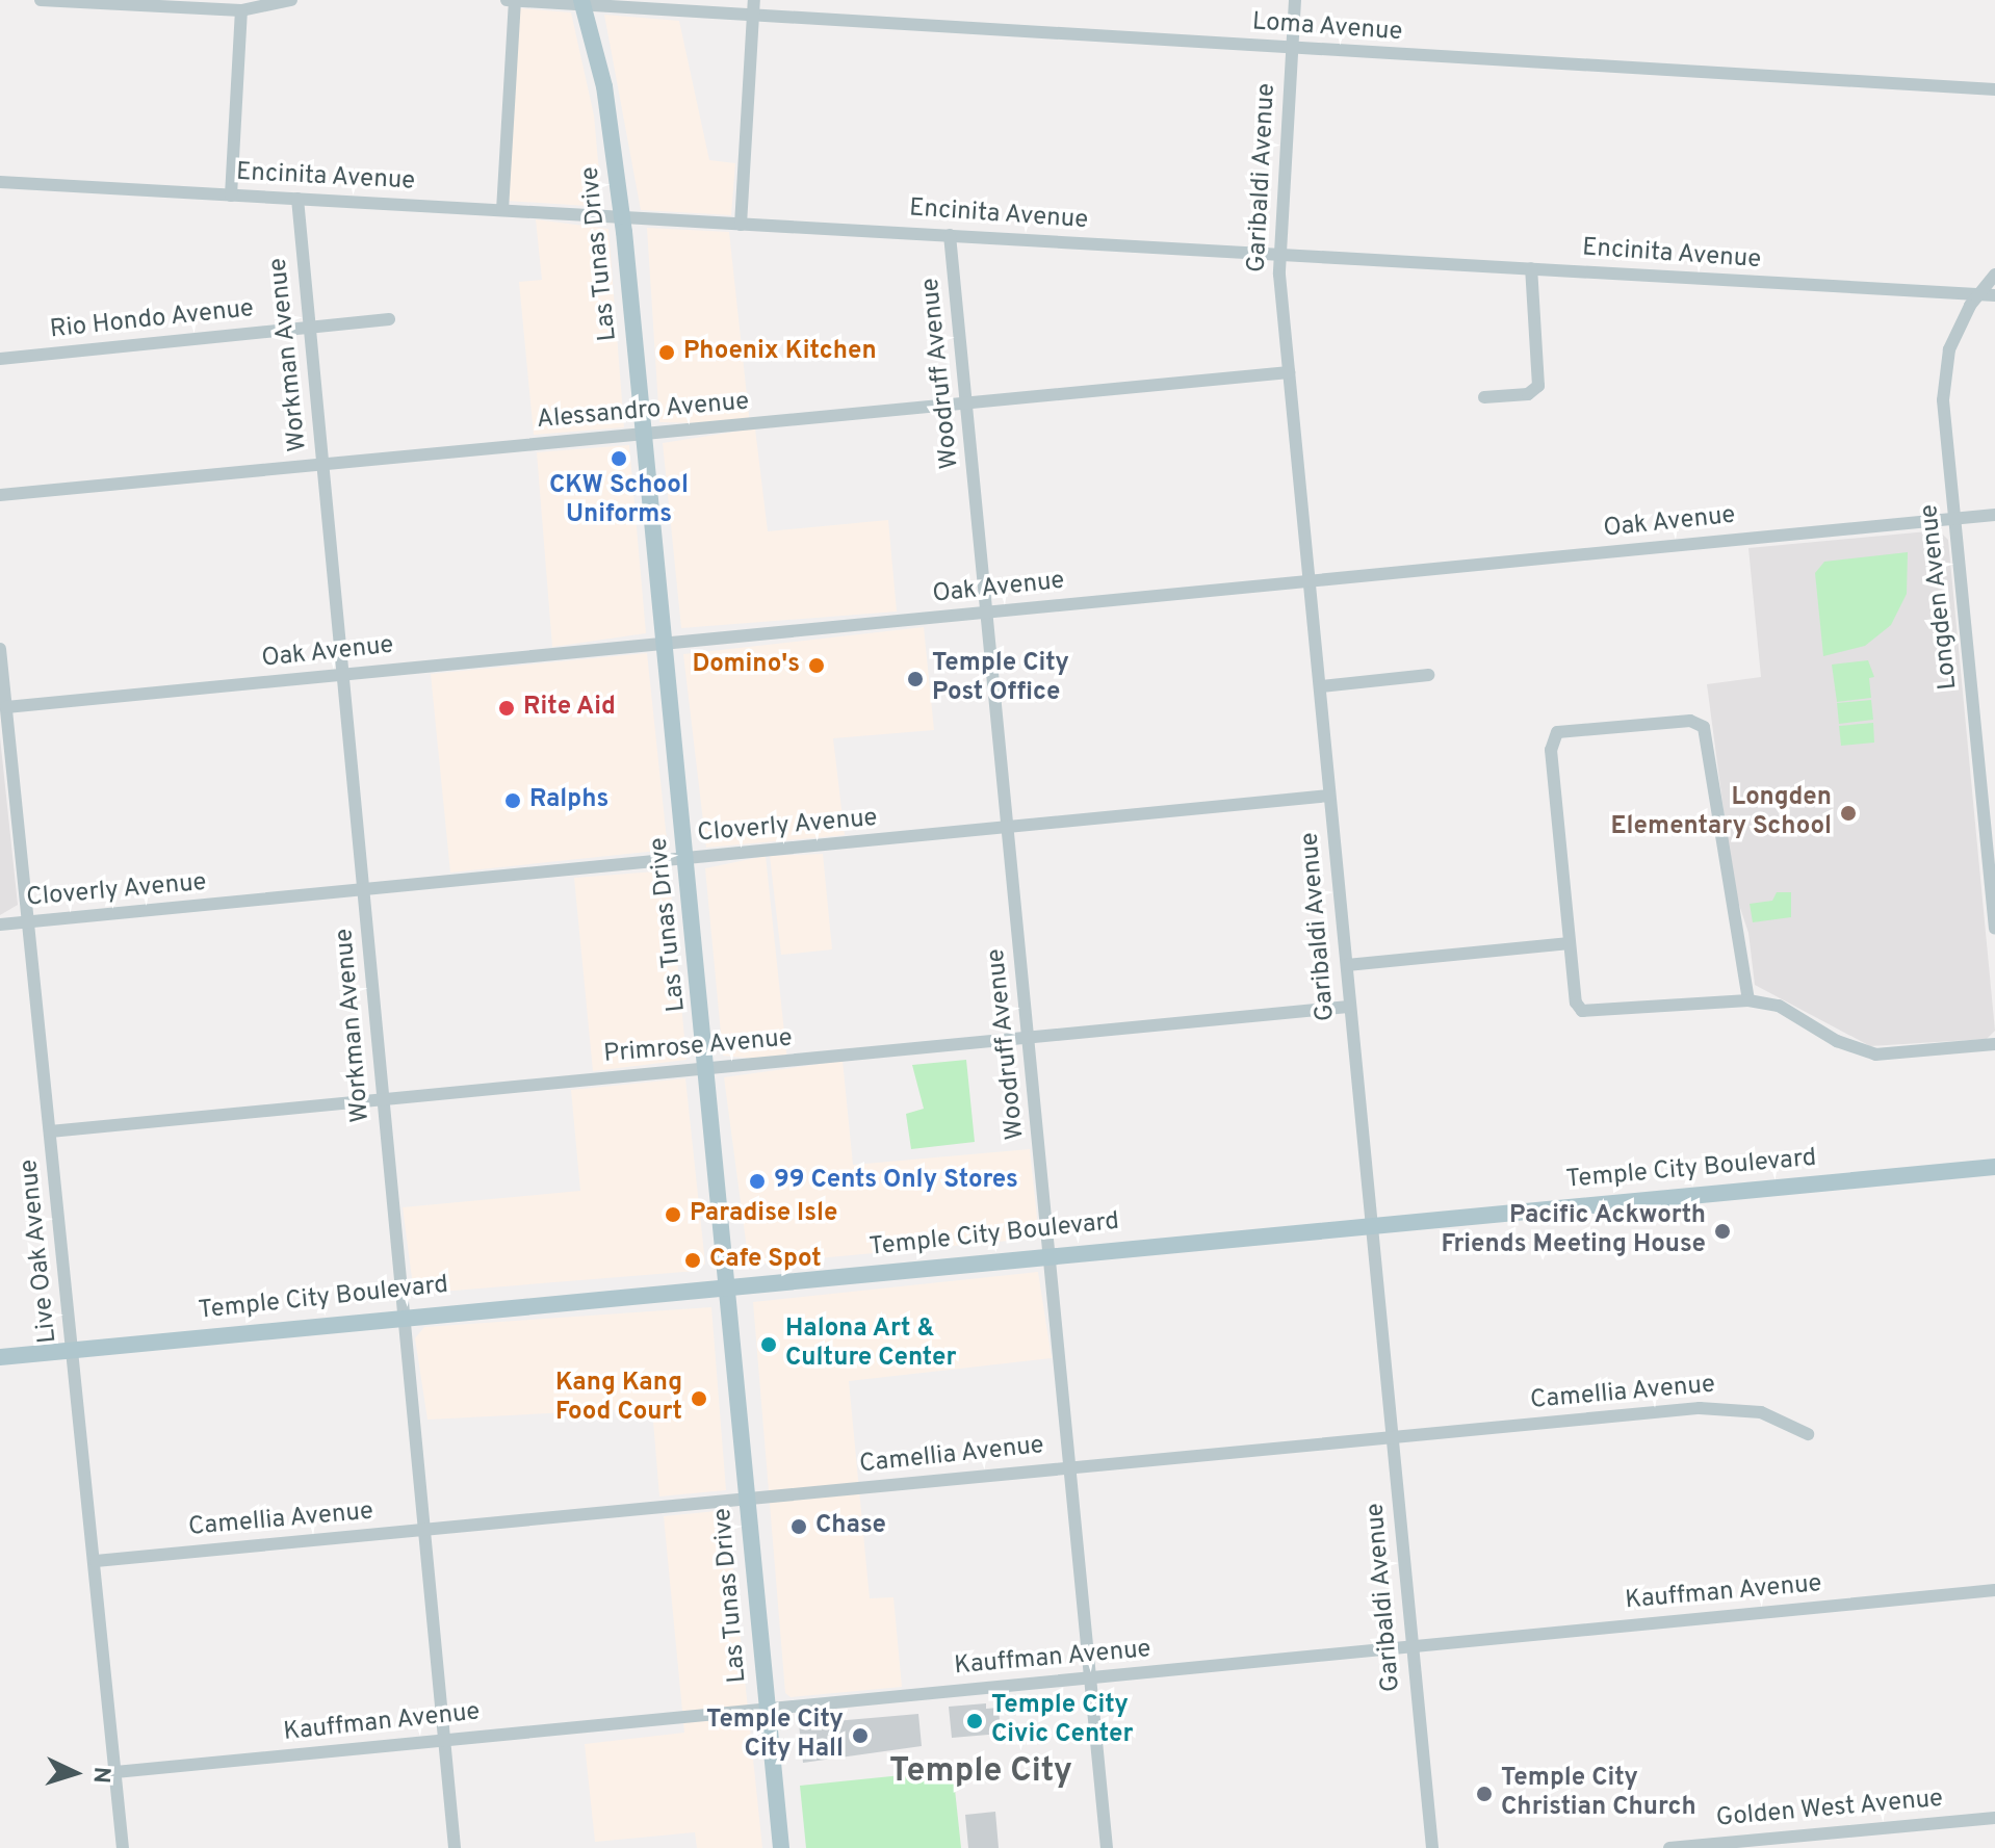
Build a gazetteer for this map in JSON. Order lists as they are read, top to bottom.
{
  "streets": {
    "main road": ["Las Tunas Drive", "Temple City Boulevard"],
    "street": [
      "Loma Avenue",
      "Encinita Avenue",
      "Garibaldi Avenue",
      "Rio Hondo Avenue",
      "Workman Avenue",
      "Woodruff Avenue",
      "Alessandro Avenue",
      "Oak Avenue",
      "Longden Avenue",
      "Cloverly Avenue",
      "Primrose Avenue",
      "Live Oak Avenue",
      "Camellia Avenue",
      "Kauffman Avenue",
      "Golden West Avenue"
    ]
  },
  "crossings": [
    ["Loma Avenue", "Garibaldi Avenue"],
    ["Loma Avenue", "Las Tunas Drive"],
    ["Encinita Avenue", "Garibaldi Avenue"],
    ["Encinita Avenue", "Las Tunas Drive"],
    ["Encinita Avenue", "Workman Avenue"],
    ["Encinita Avenue", "Woodruff Avenue"],
    ["Encinita Avenue", "Longden Avenue"],
    ["Garibaldi Avenue", "Alessandro Avenue"],
    ["Garibaldi Avenue", "Oak Avenue"],
    ["Garibaldi Avenue", "Cloverly Avenue"],
    ["Garibaldi Avenue", "Primrose Avenue"],
    ["Garibaldi Avenue", "Temple City Boulevard"],
    ["Garibaldi Avenue", "Camellia Avenue"],
    ["Garibaldi Avenue", "Kauffman Avenue"],
    ["Las Tunas Drive", "Alessandro Avenue"],
    ["Las Tunas Drive", "Oak Avenue"],
    ["Las Tunas Drive", "Cloverly Avenue"],
    ["Las Tunas Drive", "Primrose Avenue"],
    ["Las Tunas Drive", "Temple City Boulevard"],
    ["Las Tunas Drive", "Camellia Avenue"],
    ["Las Tunas Drive", "Kauffman Avenue"],
    ["Rio Hondo Avenue", "Workman Avenue"],
    ["Workman Avenue", "Alessandro Avenue"],
    ["Workman Avenue", "Oak Avenue"],
    ["Workman Avenue", "Cloverly Avenue"],
    ["Workman Avenue", "Primrose Avenue"],
    ["Workman Avenue", "Temple City Boulevard"],
    ["Workman Avenue", "Camellia Avenue"],
    ["Workman Avenue", "Kauffman Avenue"],
    ["Woodruff Avenue", "Alessandro Avenue"],
    ["Woodruff Avenue", "Oak Avenue"],
    ["Woodruff Avenue", "Cloverly Avenue"],
    ["Woodruff Avenue", "Primrose Avenue"],
    ["Woodruff Avenue", "Temple City Boulevard"],
    ["Woodruff Avenue", "Camellia Avenue"],
    ["Woodruff Avenue", "Kauffman Avenue"],
    ["Oak Avenue", "Longden Avenue"],
    ["Oak Avenue", "Live Oak Avenue"],
    ["Cloverly Avenue", "Live Oak Avenue"],
    ["Primrose Avenue", "Live Oak Avenue"],
    ["Temple City Boulevard", "Live Oak Avenue"],
    ["Live Oak Avenue", "Camellia Avenue"],
    ["Live Oak Avenue", "Kauffman Avenue"]
  ],
  "districts": ["Temple City"],
  "places": [
    "Phoenix Kitchen",
    "CKW School Uniforms",
    "Domino's",
    "Temple City Post Office",
    "Rite Aid",
    "Ralphs",
    "Longden Elementary School",
    "99 Cents Only Stores",
    "Paradise Isle",
    "Pacific Ackworth Friends Meeting House",
    "Cafe Spot",
    "Halona Art & Culture Center",
    "Kang Kang Food Court",
    "Chase",
    "Temple City Civic Center",
    "Temple City City Hall",
    "Temple City Christian Church"
  ],
  "north": "right"
}
